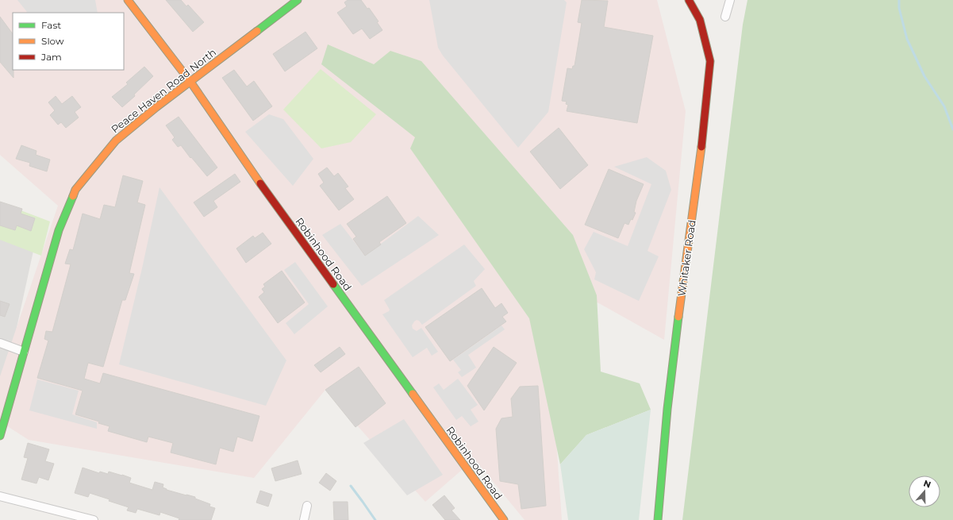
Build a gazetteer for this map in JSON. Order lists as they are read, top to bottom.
{
  "streets": {
    "main road": ["Peace Haven Road North", "Robinhood Road", "Whitaker Road"]
  },
  "crossings": [
    ["Peace Haven Road North", "Robinhood Road"]
  ],
  "legend": ["Fast", "Slow", "Jam"],
  "north": "top"
}
